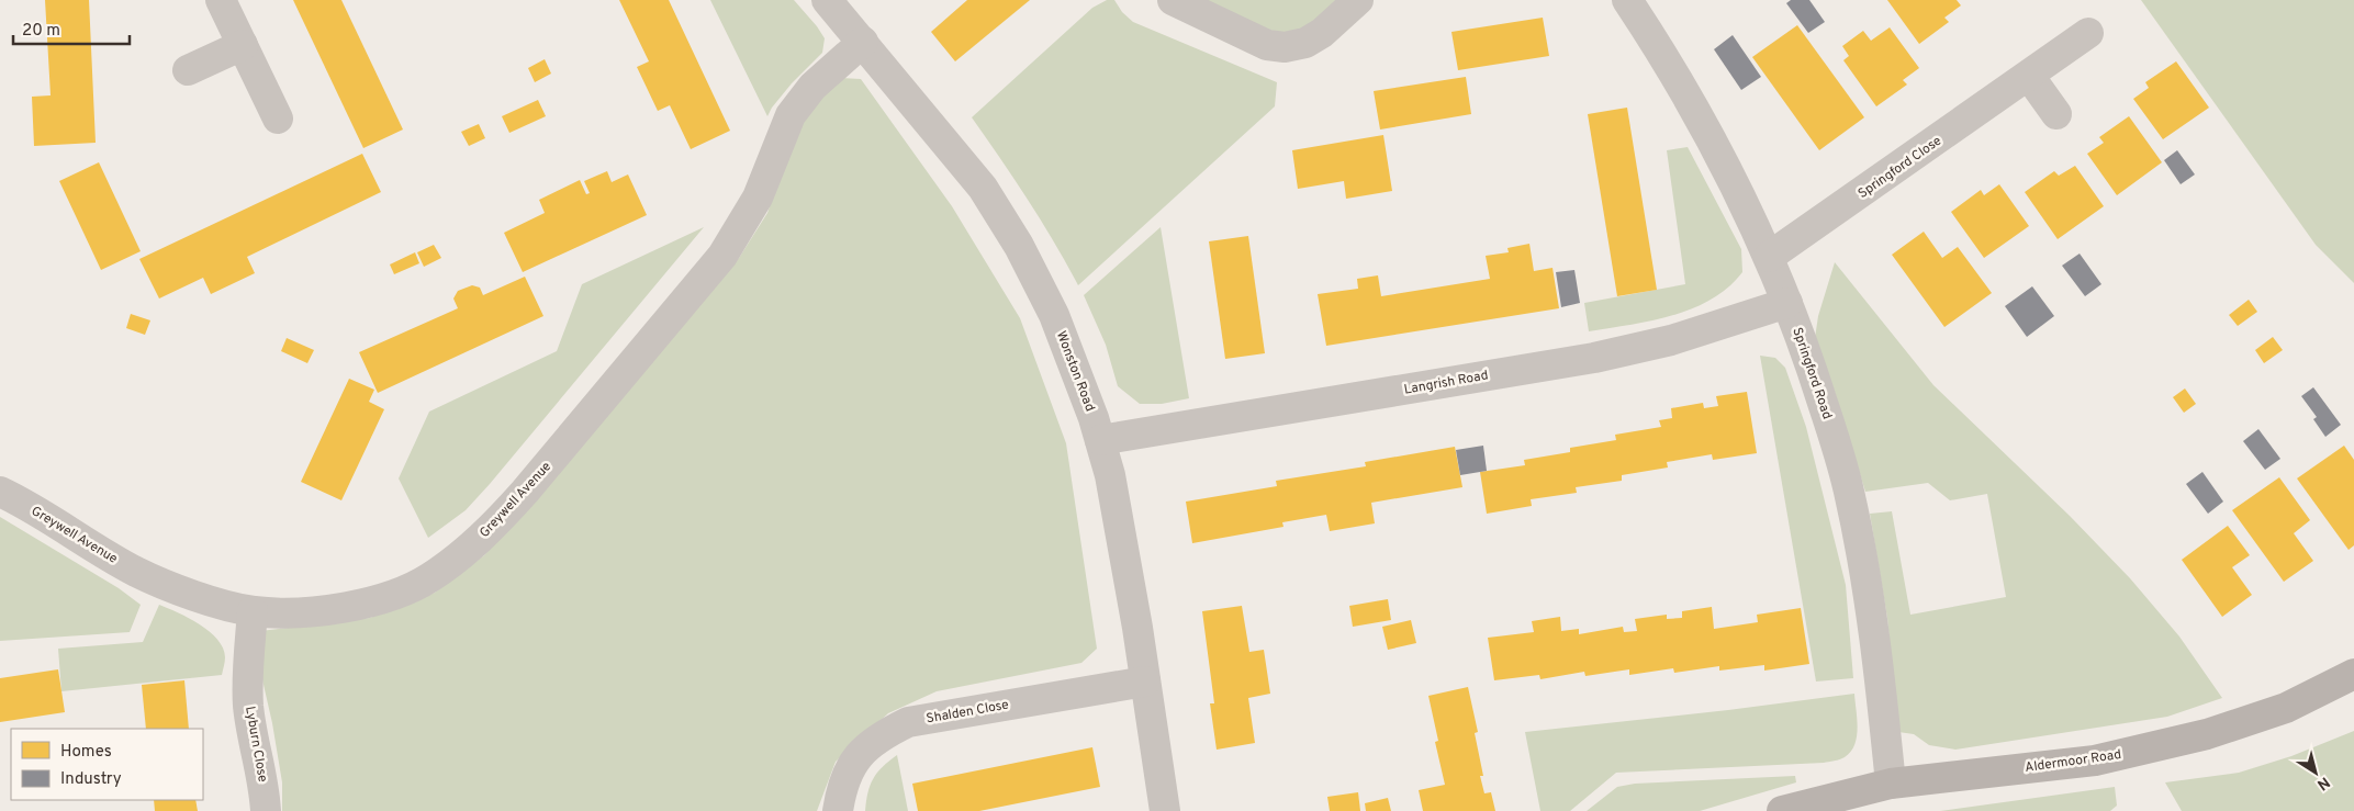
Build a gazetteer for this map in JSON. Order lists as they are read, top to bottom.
{
  "streets": {
    "street": [
      "Springford Close",
      "Wonston Road",
      "Springford Road",
      "Langrish Road",
      "Greywell Avenue",
      "Shalden Close",
      "Lyburn Close",
      "Aldermoor Road"
    ]
  },
  "crossings": [
    ["Springford Close", "Springford Road"],
    ["Wonston Road", "Langrish Road"],
    ["Wonston Road", "Greywell Avenue"],
    ["Wonston Road", "Shalden Close"],
    ["Springford Road", "Langrish Road"],
    ["Springford Road", "Aldermoor Road"],
    ["Greywell Avenue", "Lyburn Close"]
  ],
  "legend": ["Homes", "Industry"],
  "scale_bar": "20 m",
  "north": "bottom right"
}
